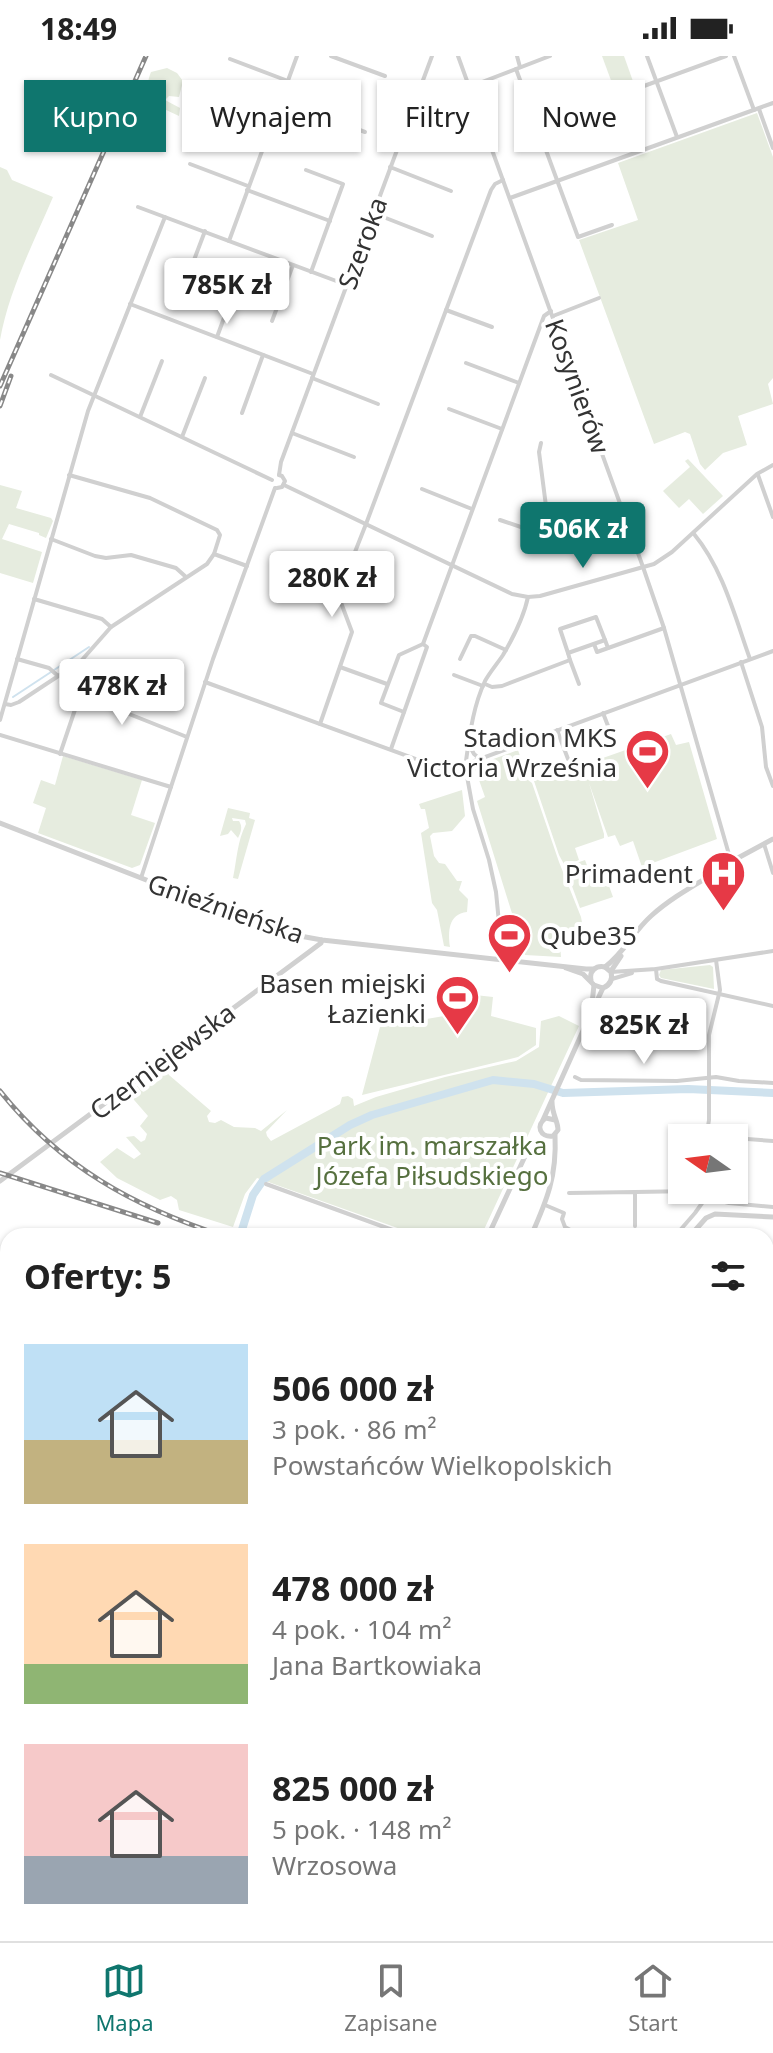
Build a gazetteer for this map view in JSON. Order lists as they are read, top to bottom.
{
  "streets": {
    "street": [
      "Szeroka",
      "Kosynierów",
      "Gnieźnieńska",
      "Czerniejewska"
    ]
  },
  "crossings": [
    ["Gnieźnieńska", "Czerniejewska"]
  ],
  "parks": ["Park im. marszałka Józefa Piłsudskiego"],
  "places": {
    "sports": ["Stadion MKS Victoria Września", "Qube35", "Basen miejski Łazienki"],
    "hospital": ["Primadent"]
  },
  "north": "left",
  "page": {
    "status": "18:49",
    "chip": [
      "Kupno",
      "Wynajem",
      "Filtry",
      "Nowe"
    ],
    "price": [
      "785K zł",
      "506K zł",
      "280K zł",
      "478K zł",
      "825K zł"
    ],
    "heading": "Oferty: 5",
    "list": [
      {
        "name": "506 000 zł",
        "note": "3 pok. · 86 m² · Powstańców Wielkopolskich"
      },
      {
        "name": "478 000 zł",
        "note": "4 pok. · 104 m² · Jana Bartkowiaka"
      },
      {
        "name": "825 000 zł",
        "note": "5 pok. · 148 m² · Wrzosowa"
      }
    ],
    "tabs": ["Mapa", "Zapisane", "Start"]
  }
}
